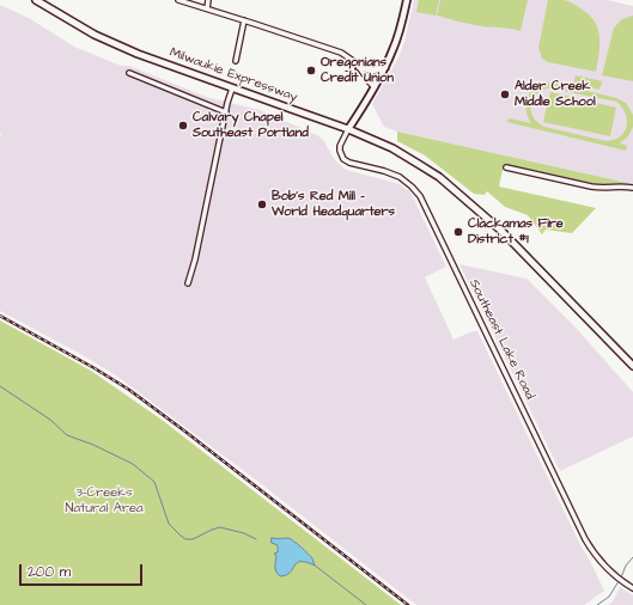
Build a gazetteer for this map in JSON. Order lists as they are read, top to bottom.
{
  "streets": {
    "highway": ["Milwaukie Expressway"],
    "street": ["Southeast Lake Road"]
  },
  "crossings": [
    ["Milwaukie Expressway", "Southeast Lake Road"]
  ],
  "parks": ["3-Creeks Natural Area"],
  "places": [
    "Oregonians Credit Union",
    "Alder Creek Middle School",
    "Calvary Chapel Southeast Portland",
    "Bob's Red Mill - World Headquarters",
    "Clackamas Fire District #1"
  ],
  "scale_bar": "200 m"
}
